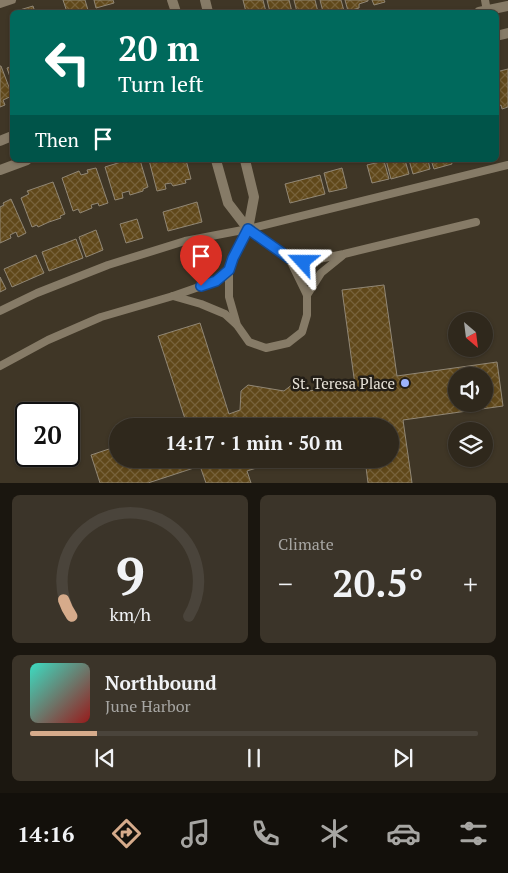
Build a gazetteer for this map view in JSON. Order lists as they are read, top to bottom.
{
  "places": ["St. Teresa Place"],
  "north": "bottom right",
  "page": {
    "turn": ["20 m", "Turn left"],
    "then": "Then",
    "limit": "20",
    "trip": "14:17 · 1 min · 50 m",
    "tile": "Climate",
    "heat": ["−", "20.5°", "+"],
    "song": ["Northbound", "June Harbor"],
    "tabs": "14:16",
    "gauge": ["9", "km/h"]
  }
}
